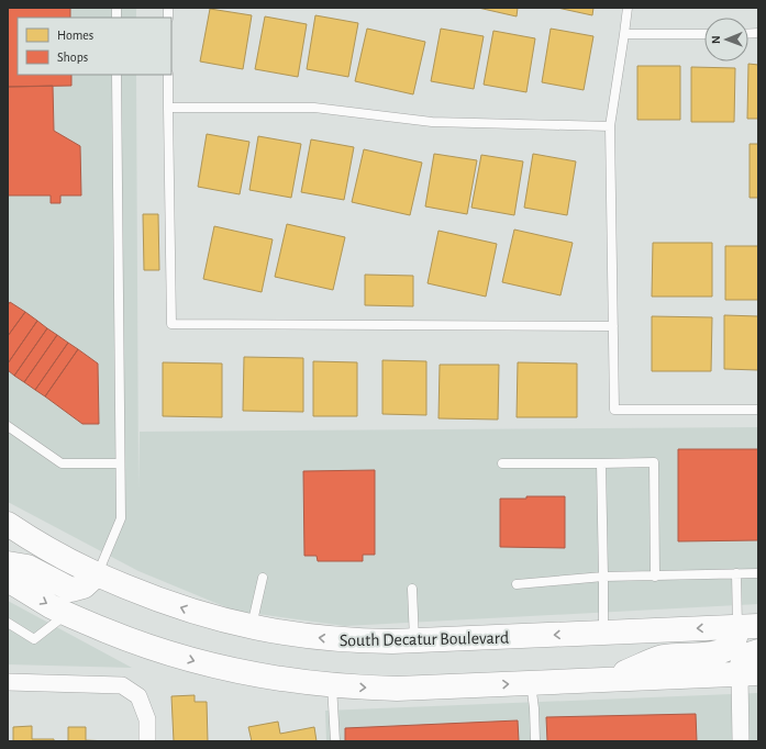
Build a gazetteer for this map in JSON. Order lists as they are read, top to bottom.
{
  "streets": {
    "main road": ["South Decatur Boulevard"]
  },
  "legend": ["Homes", "Shops"],
  "north": "left"
}
